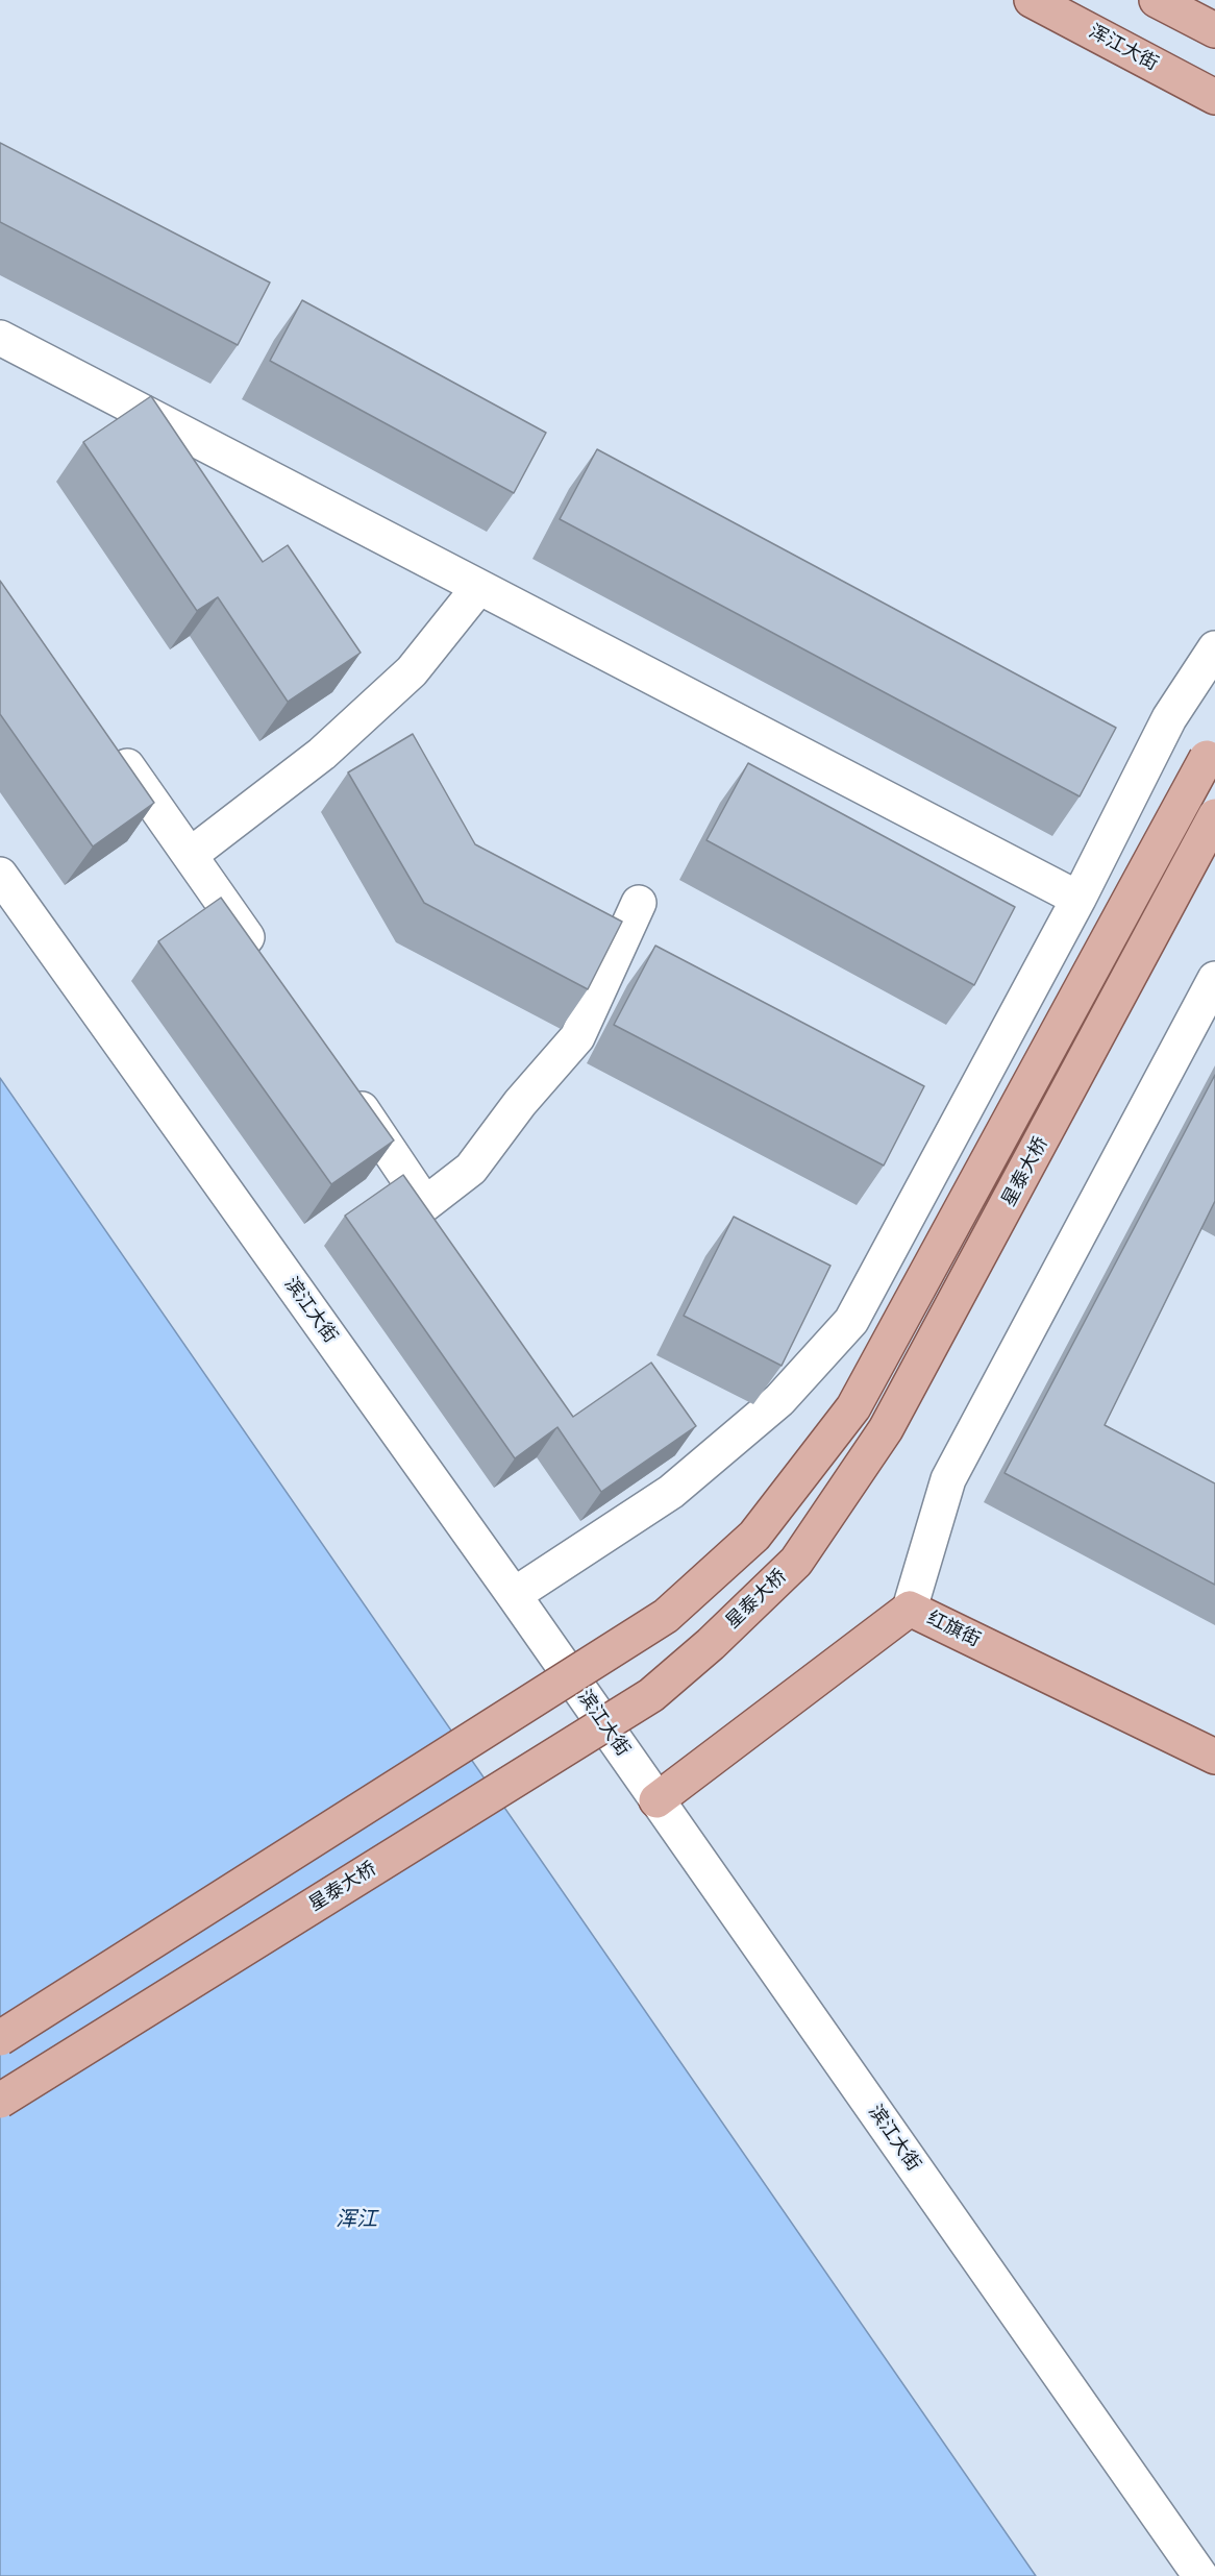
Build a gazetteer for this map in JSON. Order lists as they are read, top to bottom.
{
  "streets": {
    "main road": ["浑江大街", "星泰大桥", "红旗街"],
    "street": ["滨江大街"]
  },
  "crossings": [
    ["滨江大街", "红旗街"]
  ],
  "water": ["浑江"]
}
